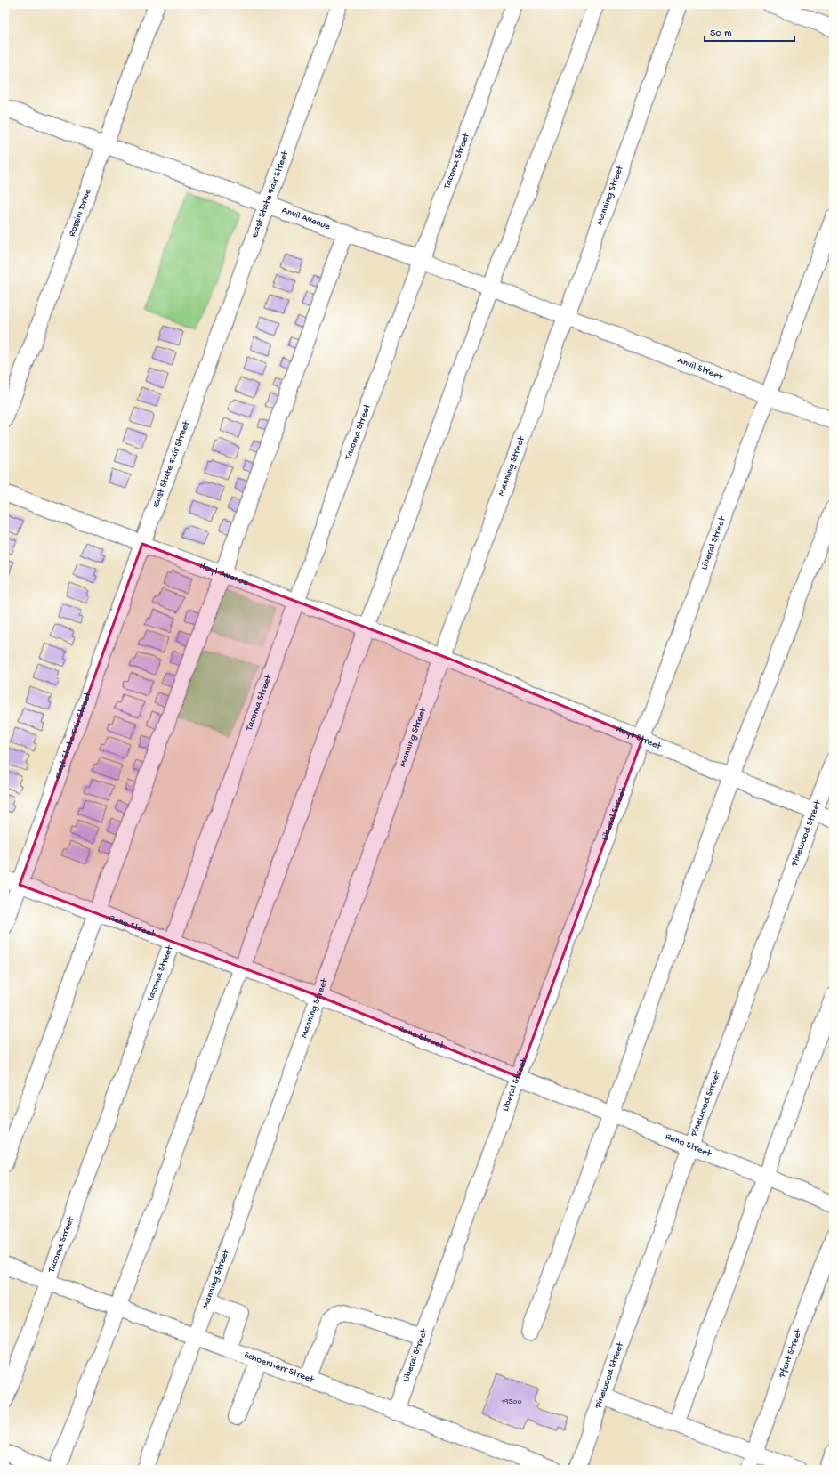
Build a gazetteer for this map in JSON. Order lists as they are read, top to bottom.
{
  "streets": {
    "street": [
      "Tacoma Street",
      "East State Fair Street",
      "Manning Street",
      "Rossini Drive",
      "Anvil Avenue",
      "Anvil Street",
      "Liberal Street",
      "Hoyt Avenue",
      "Hoyt Street",
      "Pinewood Street",
      "Reno Street",
      "Pfent Street",
      "Schoenherr Street"
    ]
  },
  "crossings": [
    ["Tacoma Street", "Anvil Avenue"],
    ["Tacoma Street", "Hoyt Avenue"],
    ["Tacoma Street", "Reno Street"],
    ["Tacoma Street", "Schoenherr Street"],
    ["East State Fair Street", "Anvil Avenue"],
    ["East State Fair Street", "Hoyt Avenue"],
    ["East State Fair Street", "Reno Street"],
    ["Manning Street", "Anvil Avenue"],
    ["Manning Street", "Anvil Street"],
    ["Manning Street", "Hoyt Avenue"],
    ["Manning Street", "Hoyt Street"],
    ["Manning Street", "Reno Street"],
    ["Manning Street", "Schoenherr Street"],
    ["Rossini Drive", "Anvil Avenue"],
    ["Anvil Avenue", "Anvil Street"],
    ["Anvil Street", "Liberal Street"],
    ["Liberal Street", "Hoyt Street"],
    ["Liberal Street", "Reno Street"],
    ["Liberal Street", "Schoenherr Street"],
    ["Hoyt Avenue", "Hoyt Street"],
    ["Hoyt Street", "Pinewood Street"],
    ["Pinewood Street", "Reno Street"]
  ],
  "house_numbers": ["19500"],
  "scale_bar": "50 m"
}
